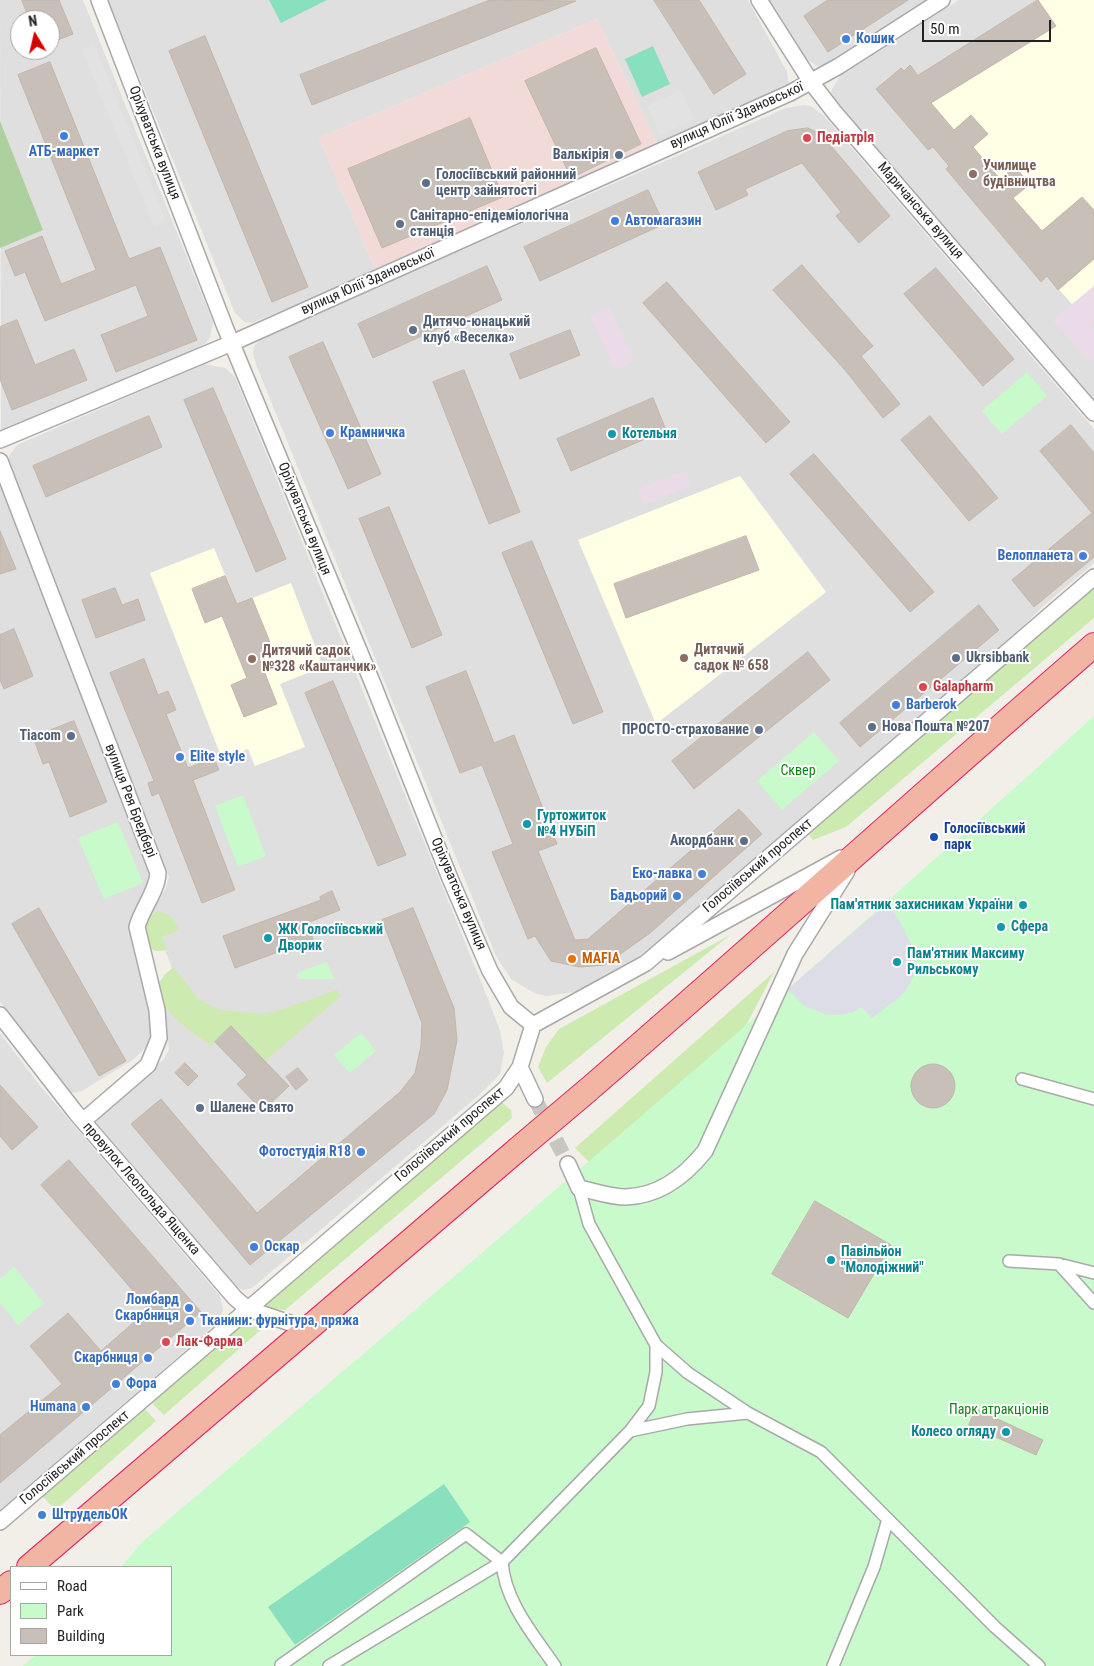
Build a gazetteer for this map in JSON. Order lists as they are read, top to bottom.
{
  "streets": {
    "street": [
      "вулиця Юлії Здановської",
      "Оріхуватська вулиця",
      "Маричанська вулиця",
      "вулиця Рея Бредбері",
      "Голосіївський проспект",
      "провулок Леопольда Ященка"
    ]
  },
  "crossings": [
    ["вулиця Юлії Здановської", "Оріхуватська вулиця"],
    ["вулиця Юлії Здановської", "Маричанська вулиця"],
    ["Оріхуватська вулиця", "Голосіївський проспект"],
    ["вулиця Рея Бредбері", "провулок Леопольда Ященка"],
    ["Голосіївський проспект", "провулок Леопольда Ященка"]
  ],
  "parks": ["Сквер", "Парк атракціонів"],
  "places": [
    "Кошик",
    "АТБ-маркет",
    "ПедіатрІя",
    "Валькірія",
    "Училище будівництва",
    "Голосіївський районний центр зайнятості",
    "Автомагазин",
    "Санітарно-епідеміологічна станція",
    "Дитячо-юнацький клуб «Веселка»",
    "Крамничка",
    "Котельня",
    "Велопланета",
    "Дитячий садок № 658",
    "Ukrsibbank",
    "Дитячий садок №328 «Каштанчик»",
    "Galapharm",
    "Barberok",
    "Нова Пошта №207",
    "ПРОСТО-страхование",
    "Tiacom",
    "Elite style",
    "Гуртожиток №4 НУБіП",
    "Голосіївський парк",
    "Акордбанк",
    "Еко-лавка",
    "Бадьорий",
    "Пам'ятник захисникам України",
    "Сфера",
    "ЖК Голосіївський Дворик",
    "MAFIA",
    "Пам'ятник Максиму Рильському",
    "Шалене Свято",
    "Фотостудія R18",
    "Оскар",
    "Павільйон \"Молодіжний\"",
    "Ломбард Скарбниця",
    "Тканини: фурнітура, пряжа",
    "Лак-Фарма",
    "Скарбниця",
    "Фора",
    "Humana",
    "Колесо огляду",
    "ШтрудельОК"
  ],
  "legend": ["Road", "Park", "Building"],
  "scale_bar": "50 m",
  "north": "top"
}
